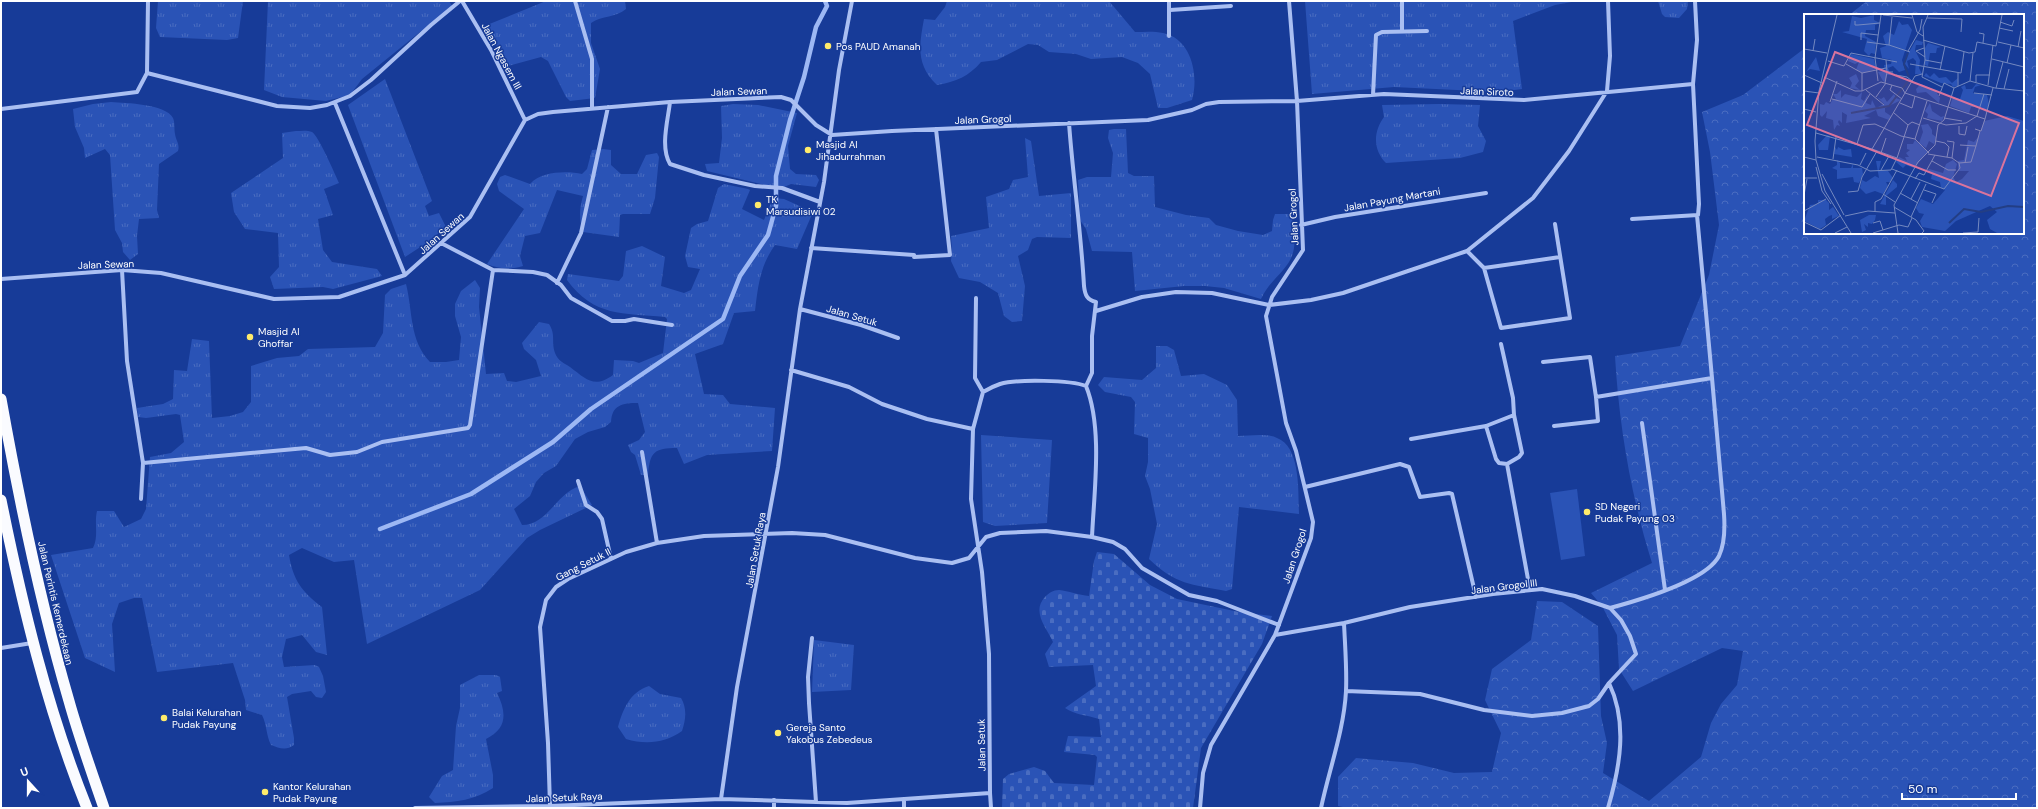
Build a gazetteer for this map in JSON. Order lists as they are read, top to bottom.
{
  "streets": {
    "highway": ["Jalan Perintis Kemerdekaan"],
    "street": [
      "Jalan Ngasem III",
      "Jalan Sewan",
      "Jalan Siroto",
      "Jalan Grogol",
      "Jalan Payung Martani",
      "Jalan Setuk",
      "Jalan Setuk Raya",
      "Gang Setuk II",
      "Jalan Grogol III"
    ]
  },
  "crossings": [
    ["Jalan Ngasem III", "Jalan Sewan"],
    ["Jalan Sewan", "Jalan Grogol"],
    ["Jalan Sewan", "Jalan Setuk Raya"],
    ["Jalan Siroto", "Jalan Grogol"],
    ["Jalan Grogol", "Jalan Payung Martani"],
    ["Jalan Grogol", "Jalan Setuk Raya"],
    ["Jalan Grogol", "Gang Setuk II"],
    ["Jalan Grogol", "Jalan Grogol III"],
    ["Jalan Setuk", "Jalan Setuk Raya"],
    ["Jalan Setuk", "Gang Setuk II"],
    ["Jalan Setuk Raya", "Gang Setuk II"]
  ],
  "places": [
    "Pos PAUD Amanah",
    "Masjid Al Jihadurrahman",
    "TK Marsudisiwi 02",
    "Masjid Al Ghoffar",
    "SD Negeri Pudak Payung 03",
    "Balai Kelurahan Pudak Payung",
    "Gereja Santo Yakobus Zebedeus",
    "Kantor Kelurahan Pudak Payung"
  ],
  "scale_bar": "50 m",
  "north": "top"
}
